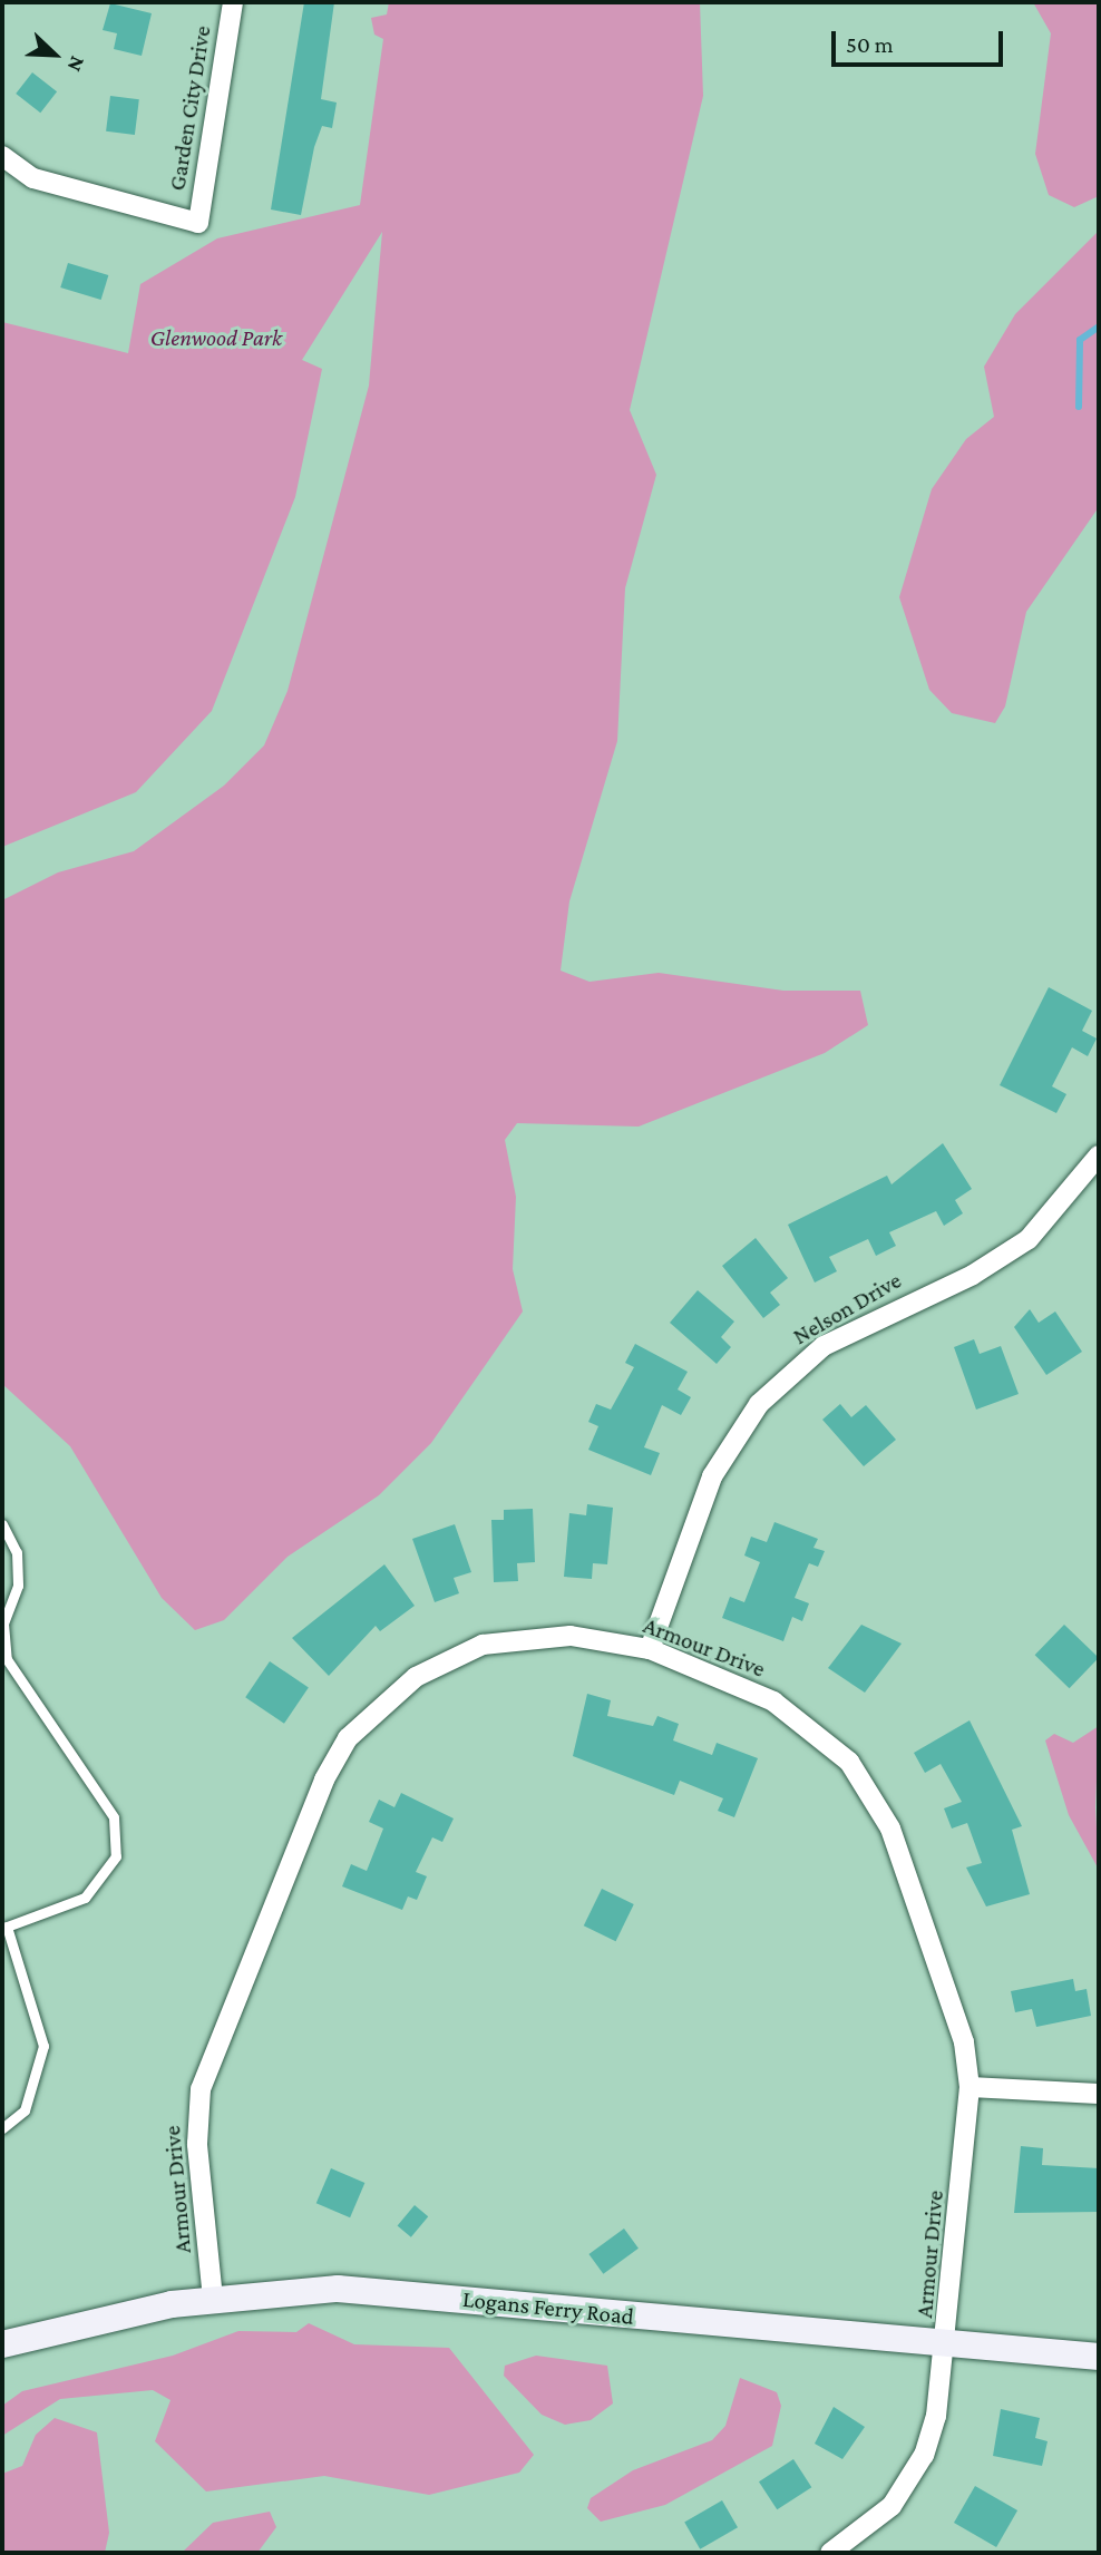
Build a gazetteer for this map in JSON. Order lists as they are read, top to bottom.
{
  "streets": {
    "street": [
      "Garden City Drive",
      "Nelson Drive",
      "Armour Drive",
      "Logans Ferry Road"
    ]
  },
  "crossings": [
    ["Nelson Drive", "Armour Drive"],
    ["Armour Drive", "Logans Ferry Road"]
  ],
  "parks": ["Glenwood Park"],
  "scale_bar": "50 m",
  "north": "bottom right"
}
